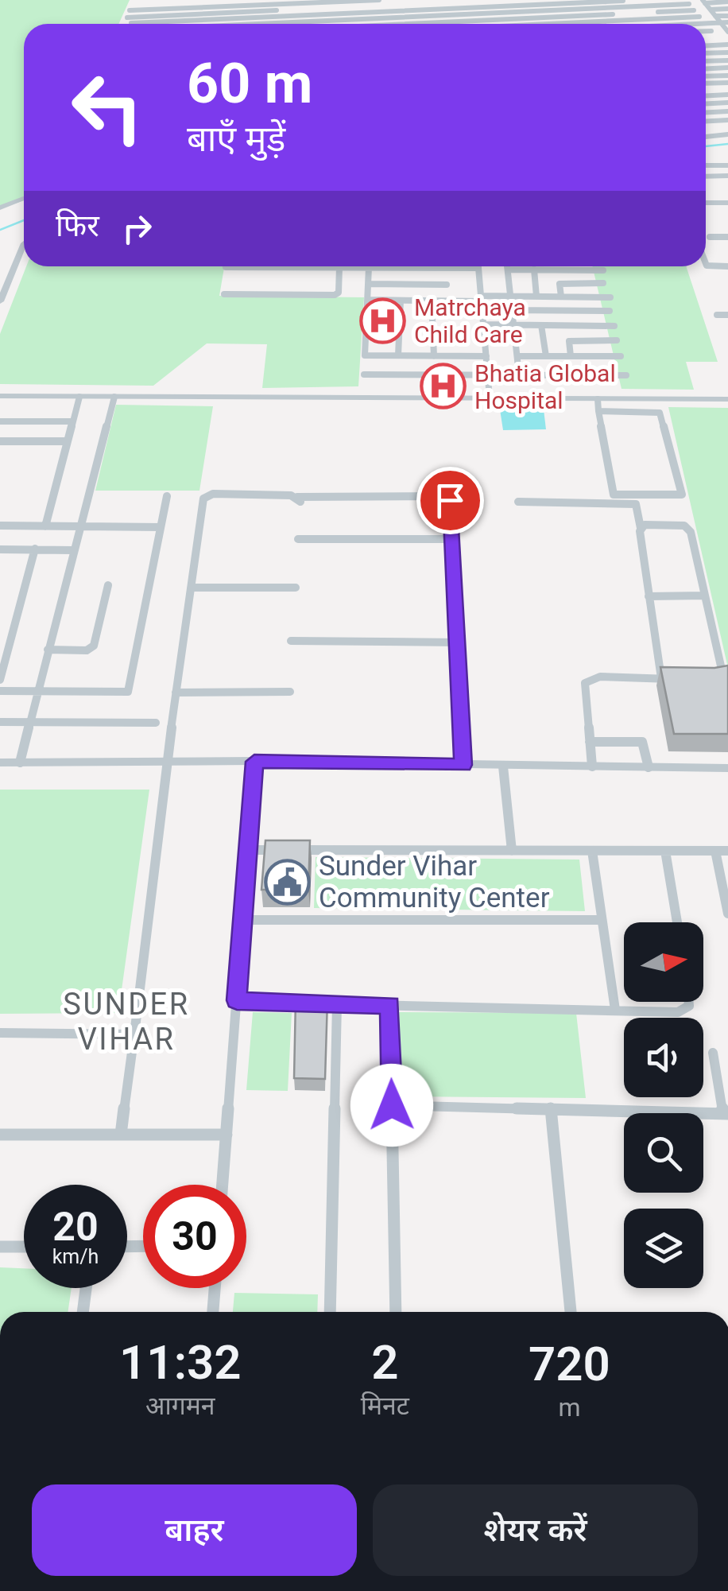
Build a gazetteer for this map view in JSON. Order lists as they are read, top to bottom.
{
  "districts": ["SUNDER VIHAR"],
  "places": {
    "hospital": ["Matrchaya Child Care", "Bhatia Global Hospital"],
    "public building": ["Sunder Vihar Community Center"]
  },
  "north": "right",
  "page": {
    "turn": ["60 m", "बाएँ मुड़ें"],
    "then": "फिर",
    "speed": "20 km/h",
    "limit": "30",
    "eta": [
      "11:32",
      "आगमन",
      "2",
      "मिनट",
      "720",
      "m"
    ],
    "buttons": ["बाहर", "शेयर करें"]
  }
}
